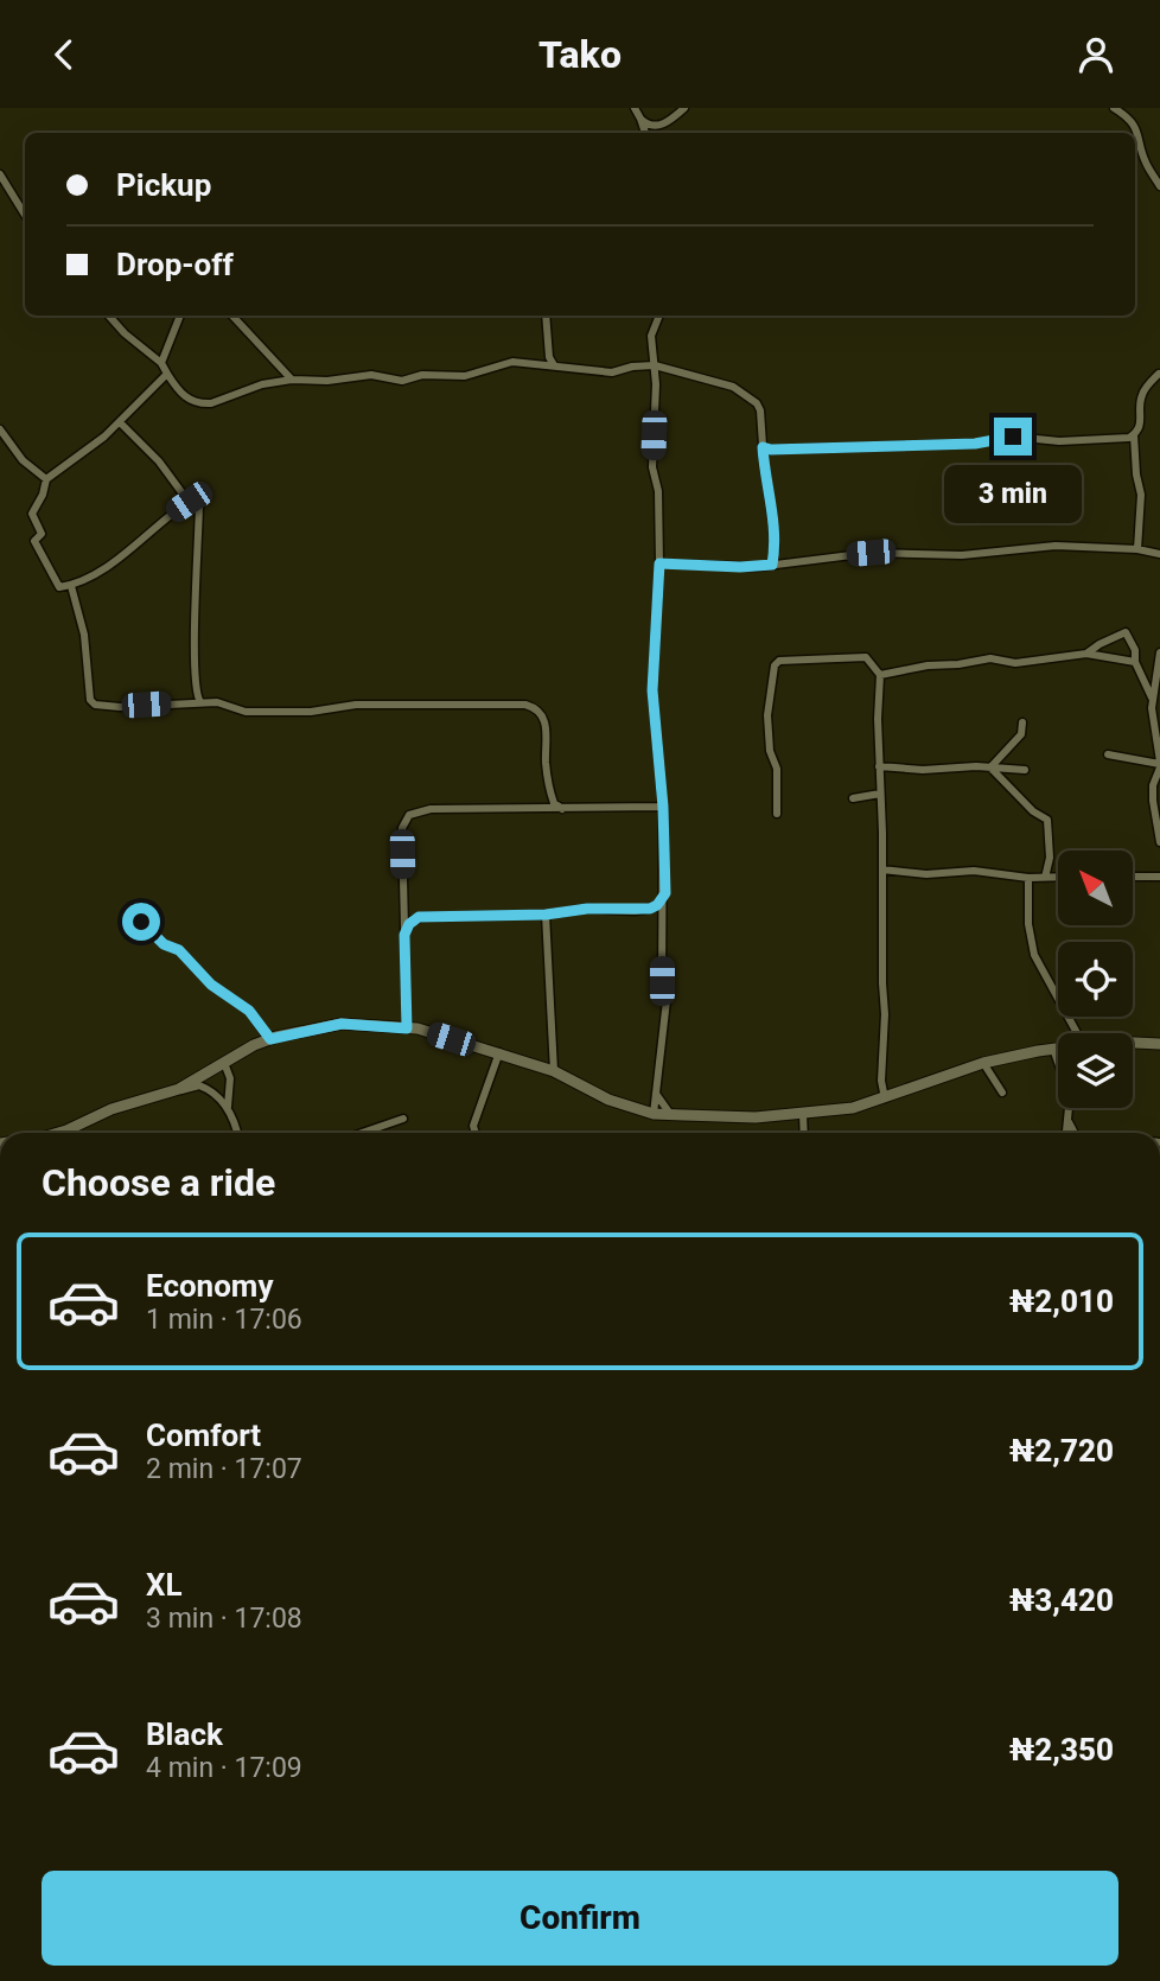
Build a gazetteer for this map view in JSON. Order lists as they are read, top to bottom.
{
  "north": "top left",
  "page": {
    "header": "Tako",
    "banner": ["Pickup", "Drop-off"],
    "bubble": "3 min",
    "heading": "Choose a ride",
    "list": [
      {
        "name": "Economy",
        "note": "1 min · 17:06",
        "value": "₦2,010"
      },
      {
        "name": "Comfort",
        "note": "2 min · 17:07",
        "value": "₦2,720"
      },
      {
        "name": "XL",
        "note": "3 min · 17:08",
        "value": "₦3,420"
      },
      {
        "name": "Black",
        "note": "4 min · 17:09",
        "value": "₦2,350"
      }
    ],
    "buttons": "Confirm"
  }
}
